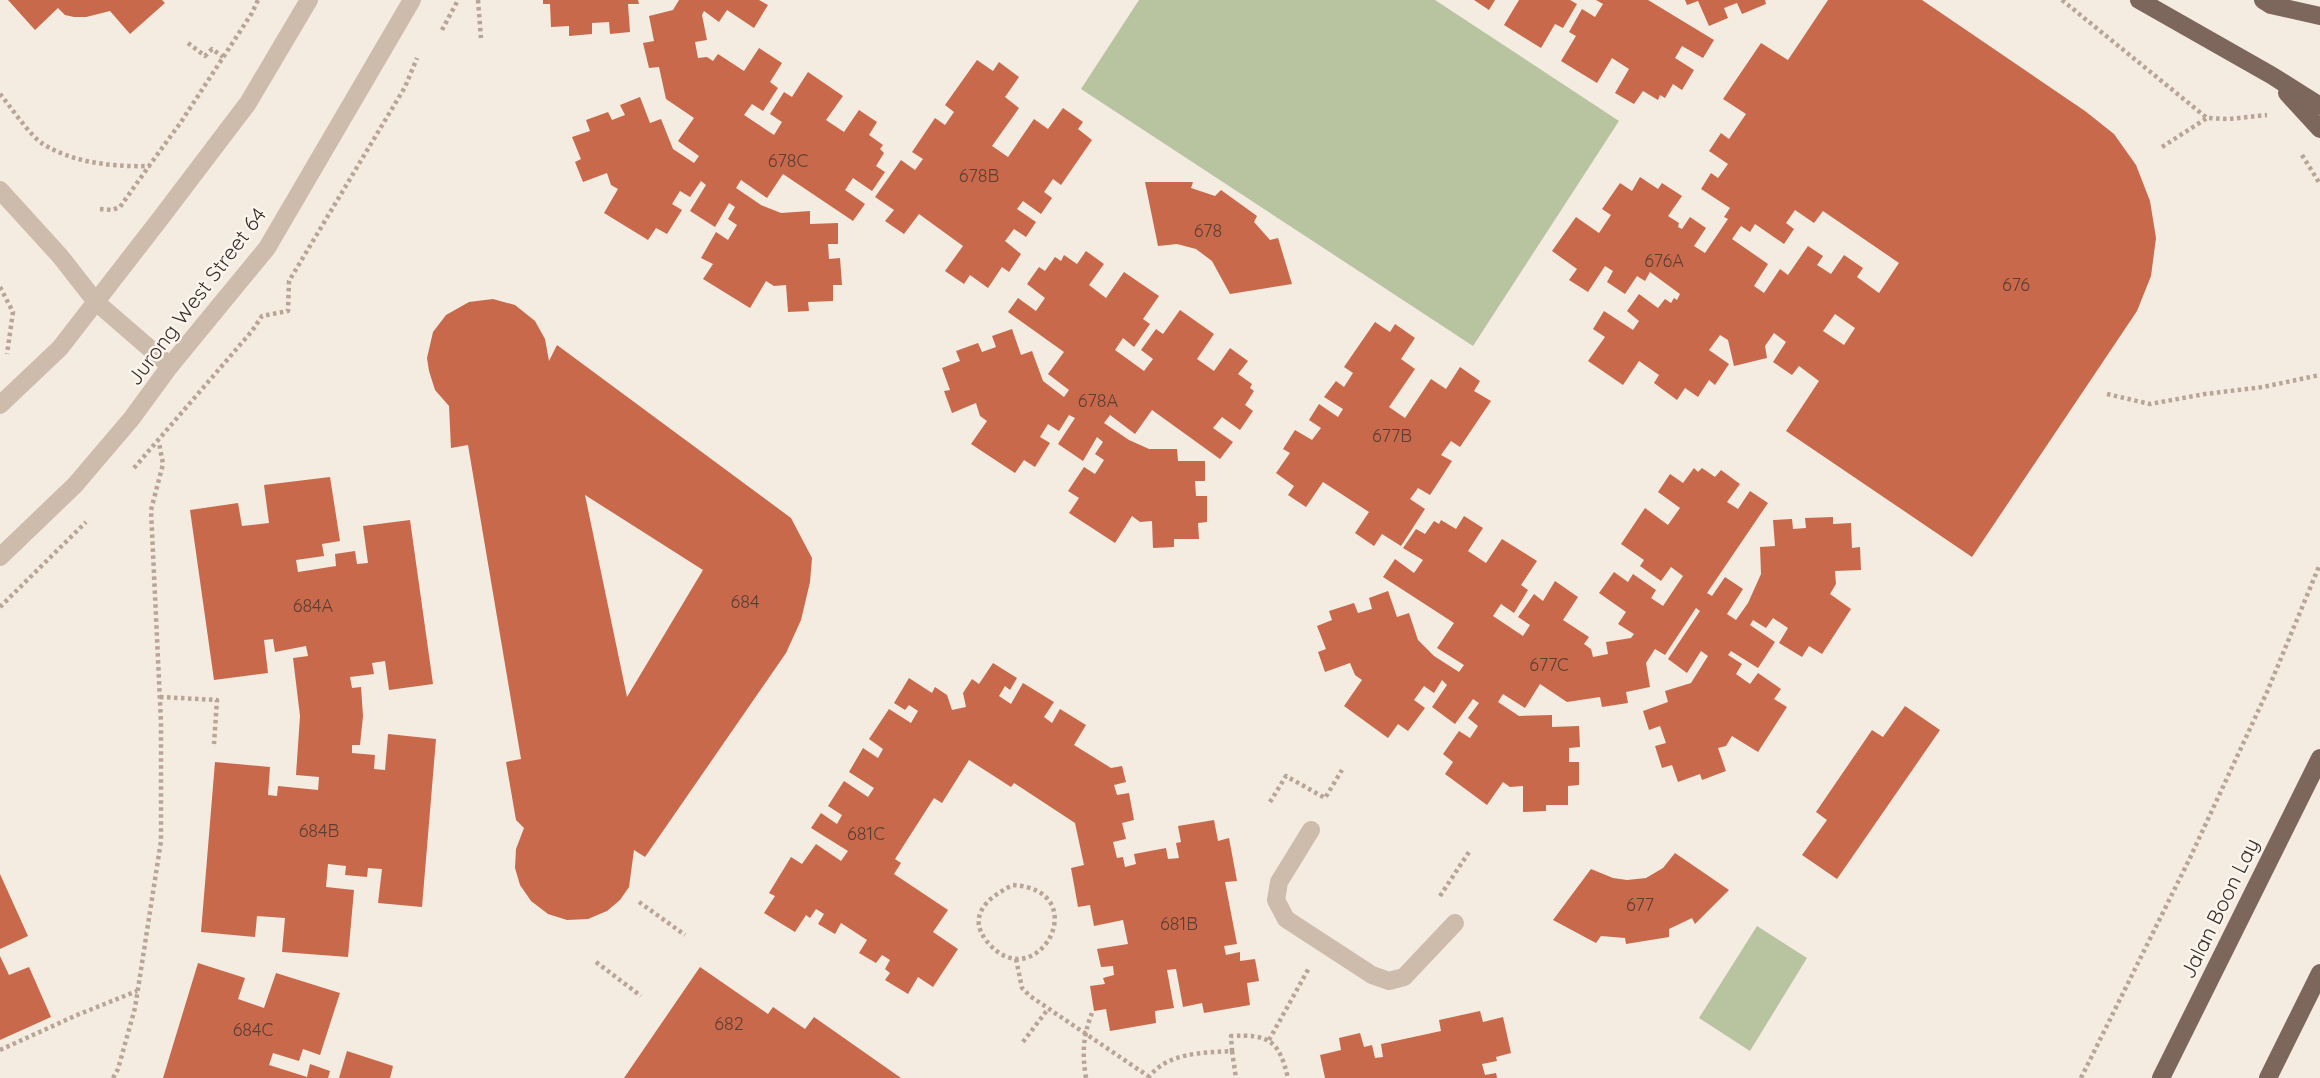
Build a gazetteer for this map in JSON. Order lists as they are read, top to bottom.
{
  "streets": {
    "main road": ["Jalan Boon Lay"],
    "street": ["Jurong West Street 64"]
  },
  "house_numbers": [
    "678C",
    "678B",
    "678",
    "676A",
    "676",
    "678A",
    "677B",
    "684",
    "684A",
    "677C",
    "684B",
    "681C",
    "677",
    "681B",
    "682",
    "684C"
  ]
}
